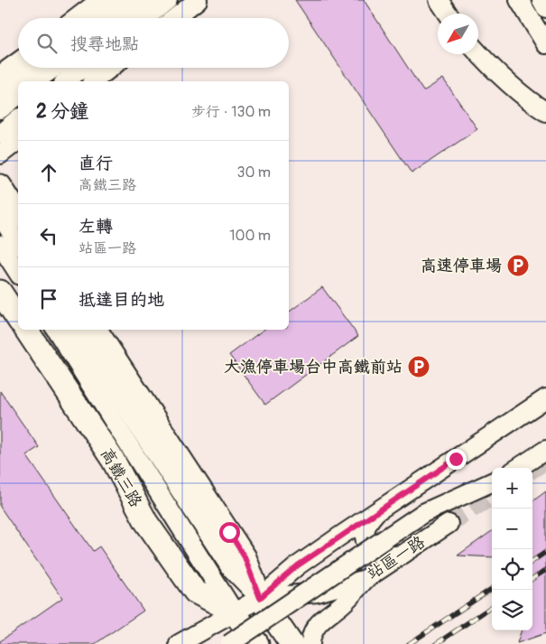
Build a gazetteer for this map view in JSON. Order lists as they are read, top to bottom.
{
  "streets": {
    "street": ["高鐵三路", "站區一路"]
  },
  "crossings": [
    ["高鐵三路", "站區一路"]
  ],
  "places": {
    "parking": ["高速停車場", "大漁停車場台中高鐵前站"]
  },
  "north": "bottom left",
  "page": {
    "search": "搜尋地點",
    "heading": ["2 分鐘", "步行 · 130 m"],
    "list": [
      ["直行", "高鐵三路", "30 m"],
      ["左轉", "站區一路", "100 m"],
      "抵達目的地"
    ],
    "map_buttons": ["+", "−"]
  }
}
